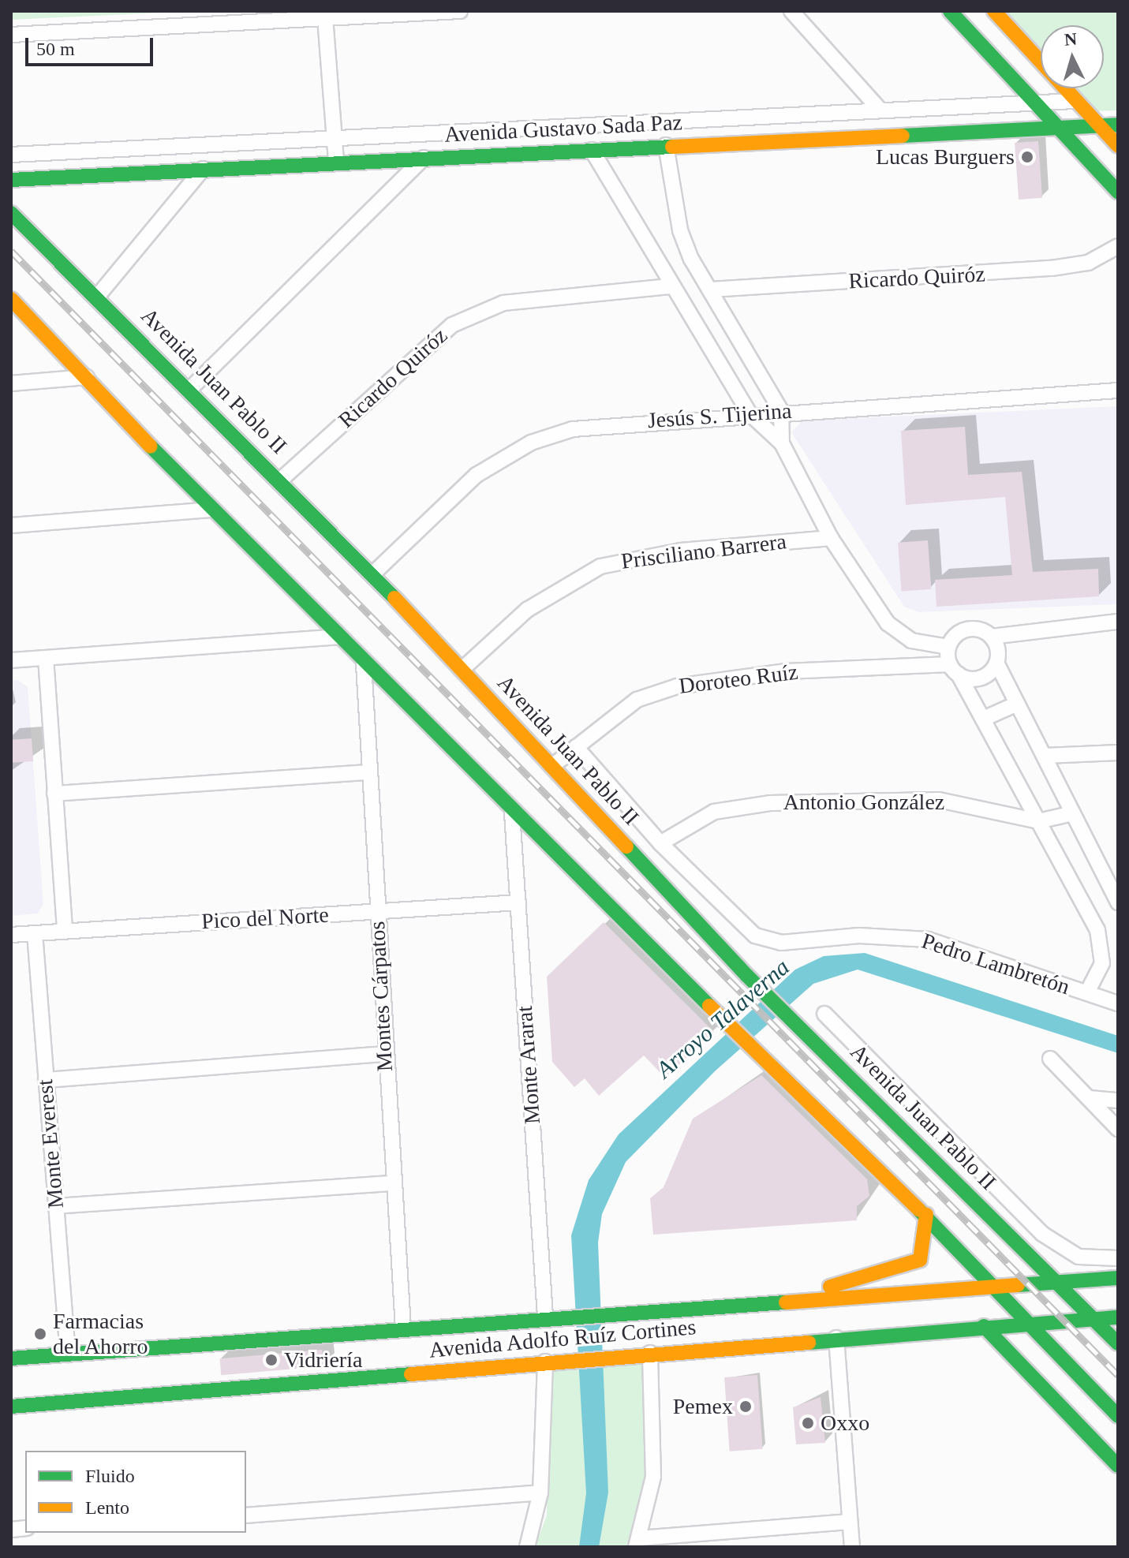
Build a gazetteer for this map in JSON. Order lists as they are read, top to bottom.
{
  "streets": {
    "main road": ["Avenida Gustavo Sada Paz", "Avenida Juan Pablo II", "Avenida Adolfo Ruíz Cortines"],
    "street": [
      "Ricardo Quiróz",
      "Jesús S. Tijerina",
      "Prisciliano Barrera",
      "Doroteo Ruíz",
      "Antonio González",
      "Pico del Norte",
      "Pedro Lambretón",
      "Montes Cárpatos",
      "Monte Ararat",
      "Monte Everest"
    ]
  },
  "crossings": [
    ["Ricardo Quiróz", "Avenida Juan Pablo II"],
    ["Avenida Juan Pablo II", "Jesús S. Tijerina"],
    ["Avenida Juan Pablo II", "Prisciliano Barrera"],
    ["Avenida Juan Pablo II", "Doroteo Ruíz"],
    ["Avenida Juan Pablo II", "Avenida Adolfo Ruíz Cortines"],
    ["Doroteo Ruíz", "Pedro Lambretón"],
    ["Antonio González", "Pedro Lambretón"],
    ["Pico del Norte", "Montes Cárpatos"],
    ["Pico del Norte", "Monte Ararat"],
    ["Pico del Norte", "Monte Everest"],
    ["Montes Cárpatos", "Avenida Adolfo Ruíz Cortines"],
    ["Monte Ararat", "Avenida Adolfo Ruíz Cortines"],
    ["Monte Everest", "Avenida Adolfo Ruíz Cortines"]
  ],
  "water": ["Arroyo Talaverna"],
  "places": [
    "Lucas Burguers",
    "Farmacias del Ahorro",
    "Vidriería",
    "Pemex",
    "Oxxo"
  ],
  "legend": ["Fluido", "Lento"],
  "scale_bar": "50 m",
  "north": "top"
}
